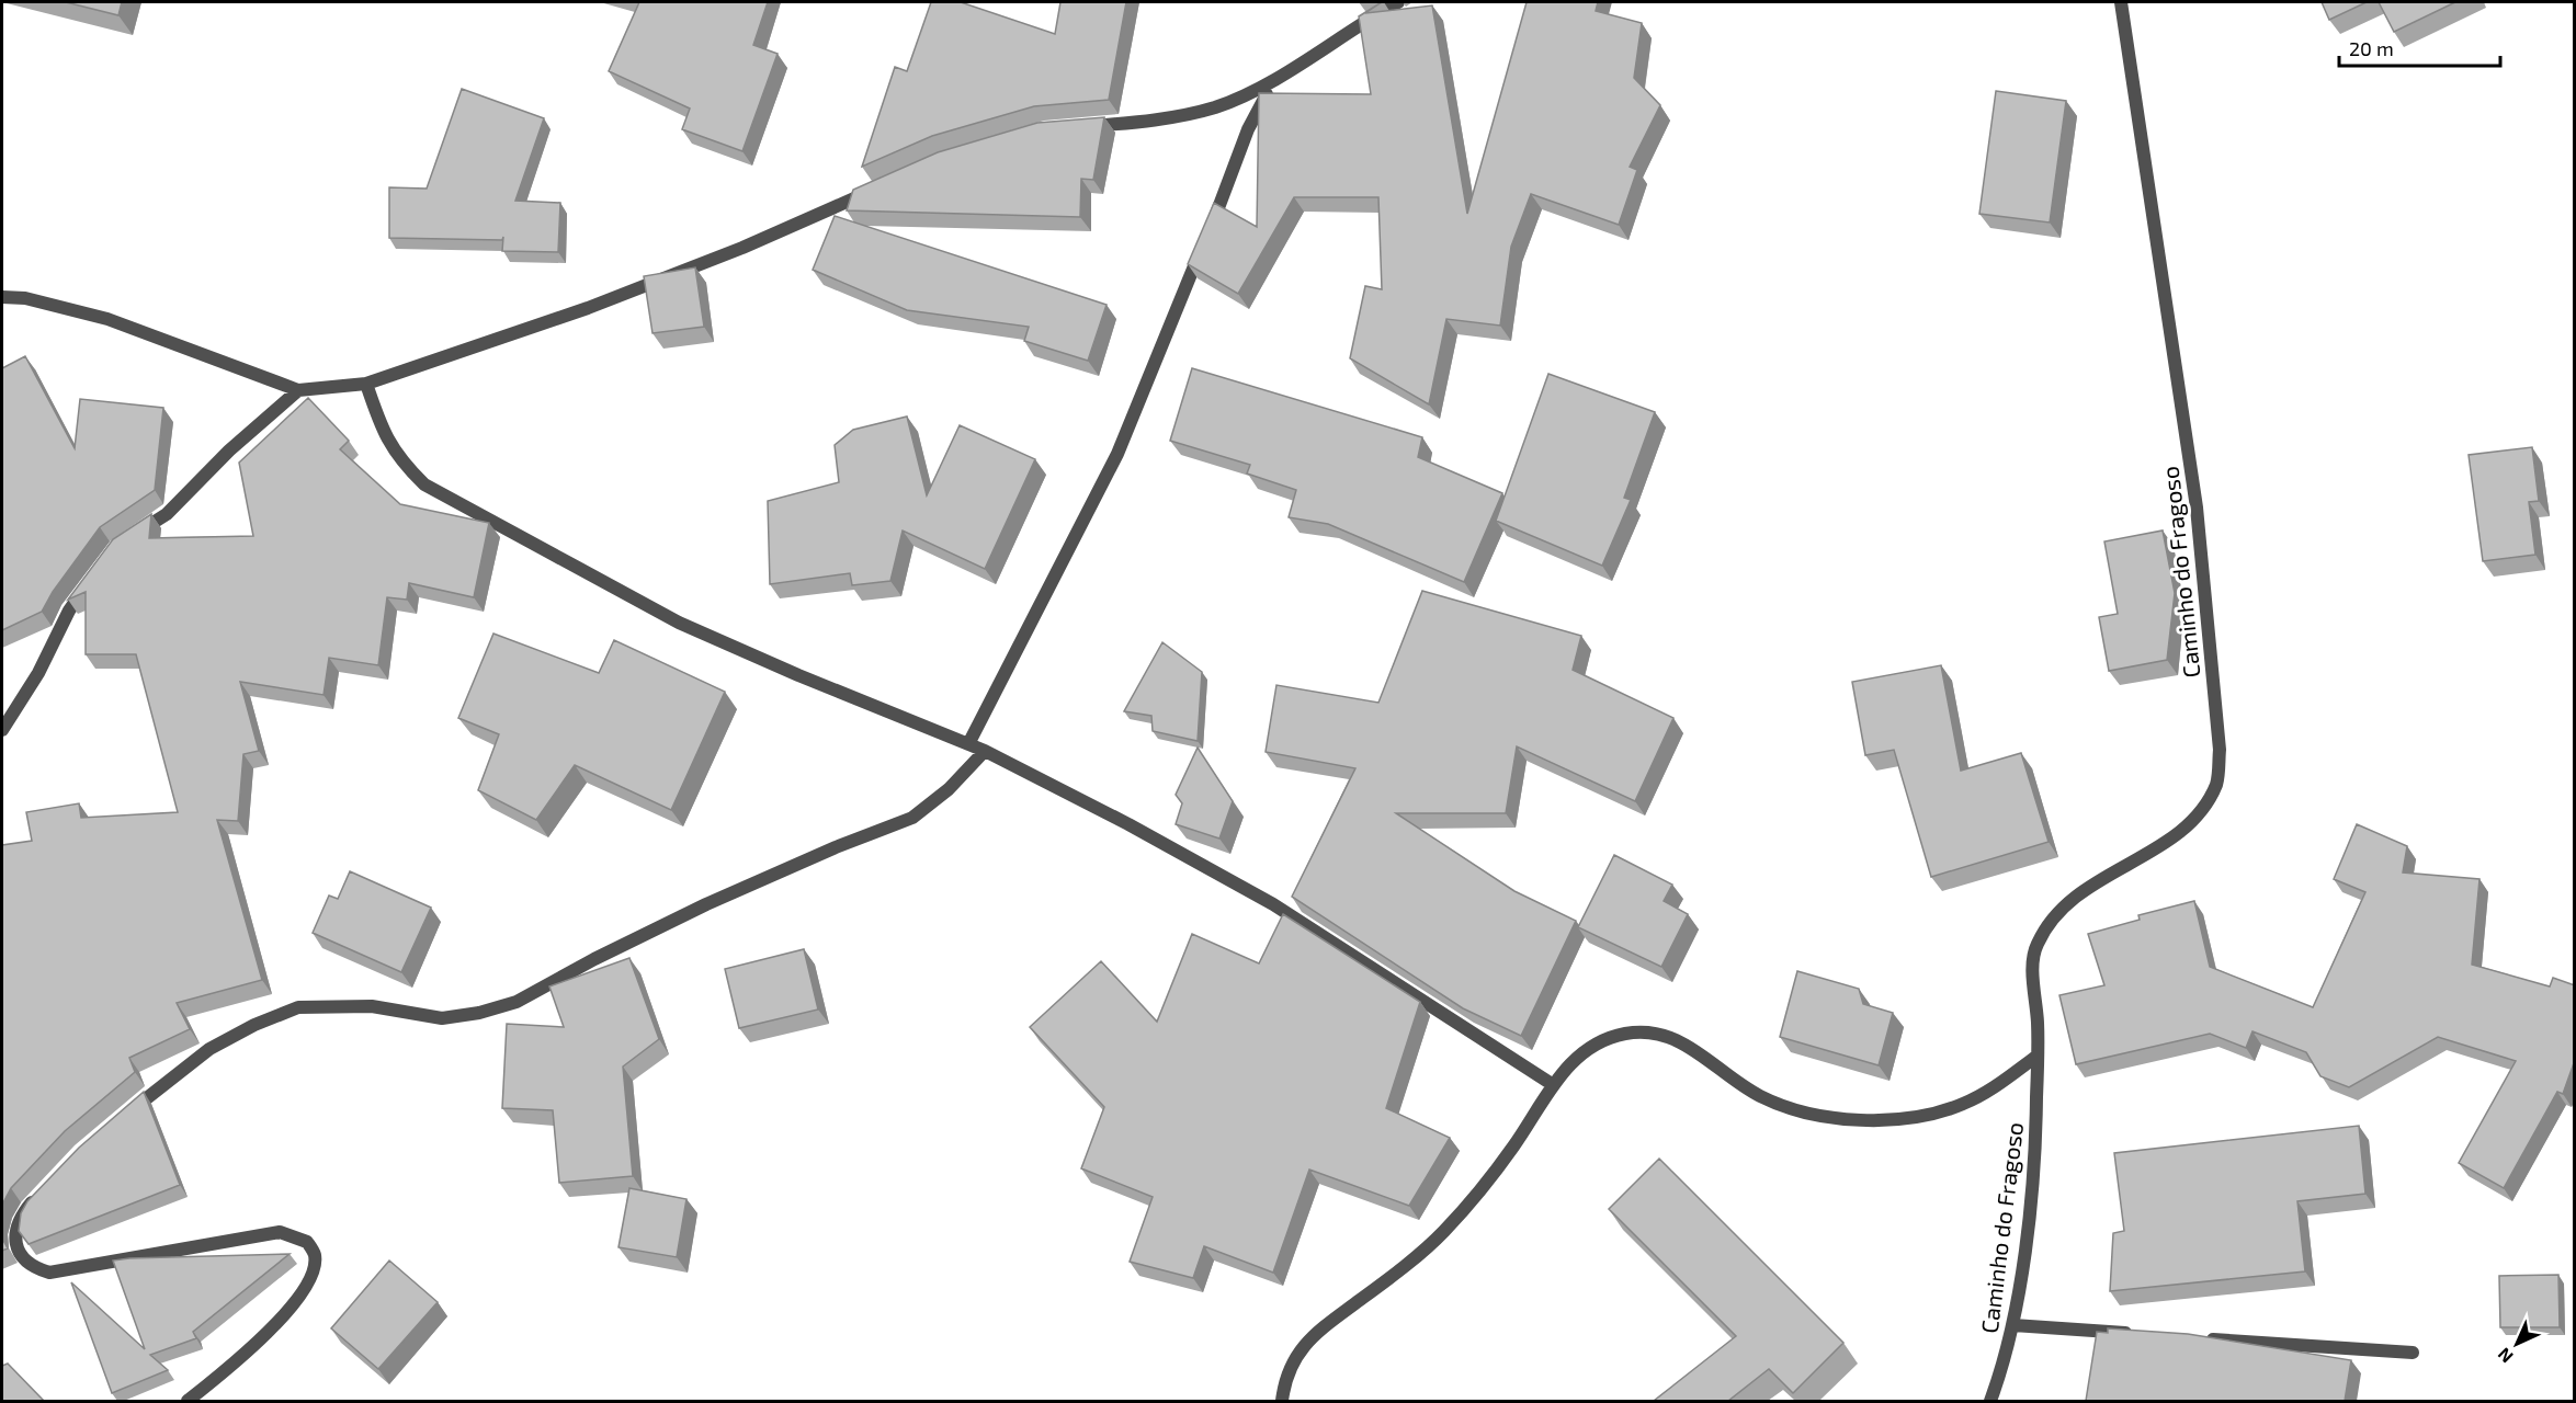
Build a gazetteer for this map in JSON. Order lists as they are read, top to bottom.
{
  "streets": {
    "street": ["Caminho do Fragoso"]
  },
  "scale_bar": "20 m",
  "north": "bottom left"
}
